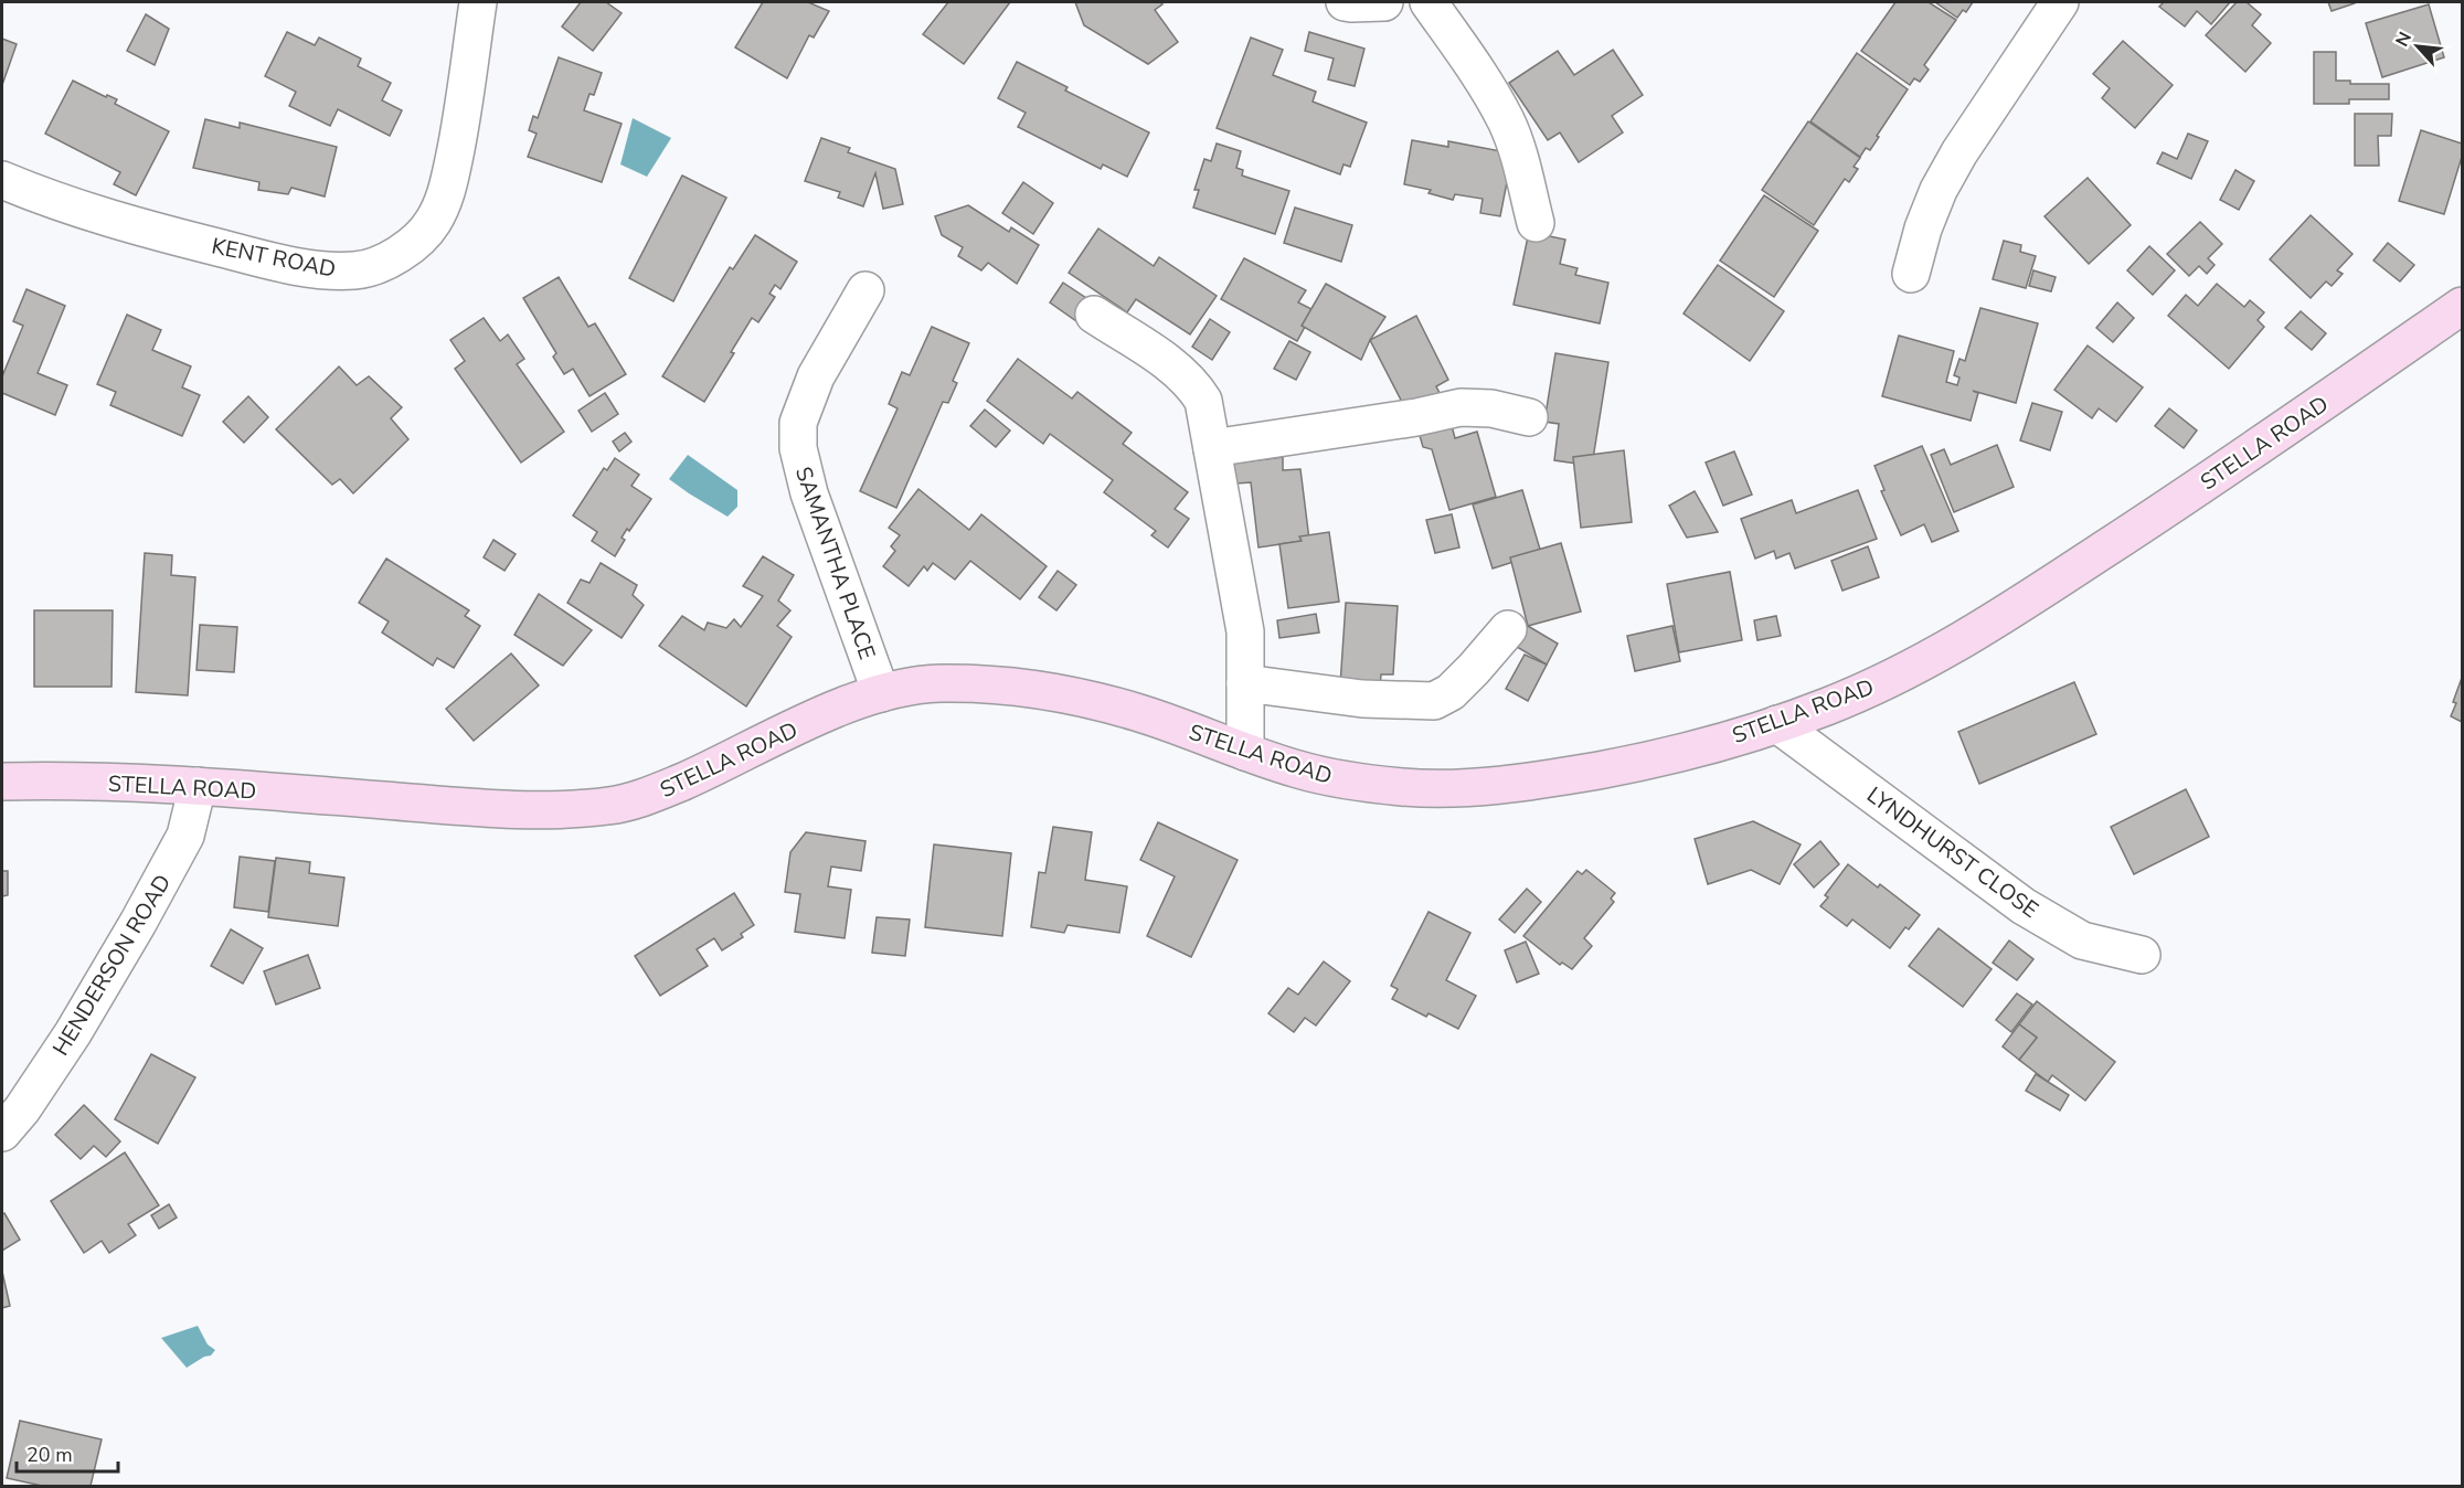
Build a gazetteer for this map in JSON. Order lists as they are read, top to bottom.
{
  "streets": {
    "main road": ["STELLA ROAD"],
    "street": [
      "KENT ROAD",
      "SAMANTHA PLACE",
      "LYNDHURST CLOSE",
      "HENDERSON ROAD"
    ]
  },
  "crossings": [
    ["STELLA ROAD", "SAMANTHA PLACE"],
    ["STELLA ROAD", "LYNDHURST CLOSE"],
    ["STELLA ROAD", "HENDERSON ROAD"]
  ],
  "scale_bar": "20 m",
  "north": "top left"
}
